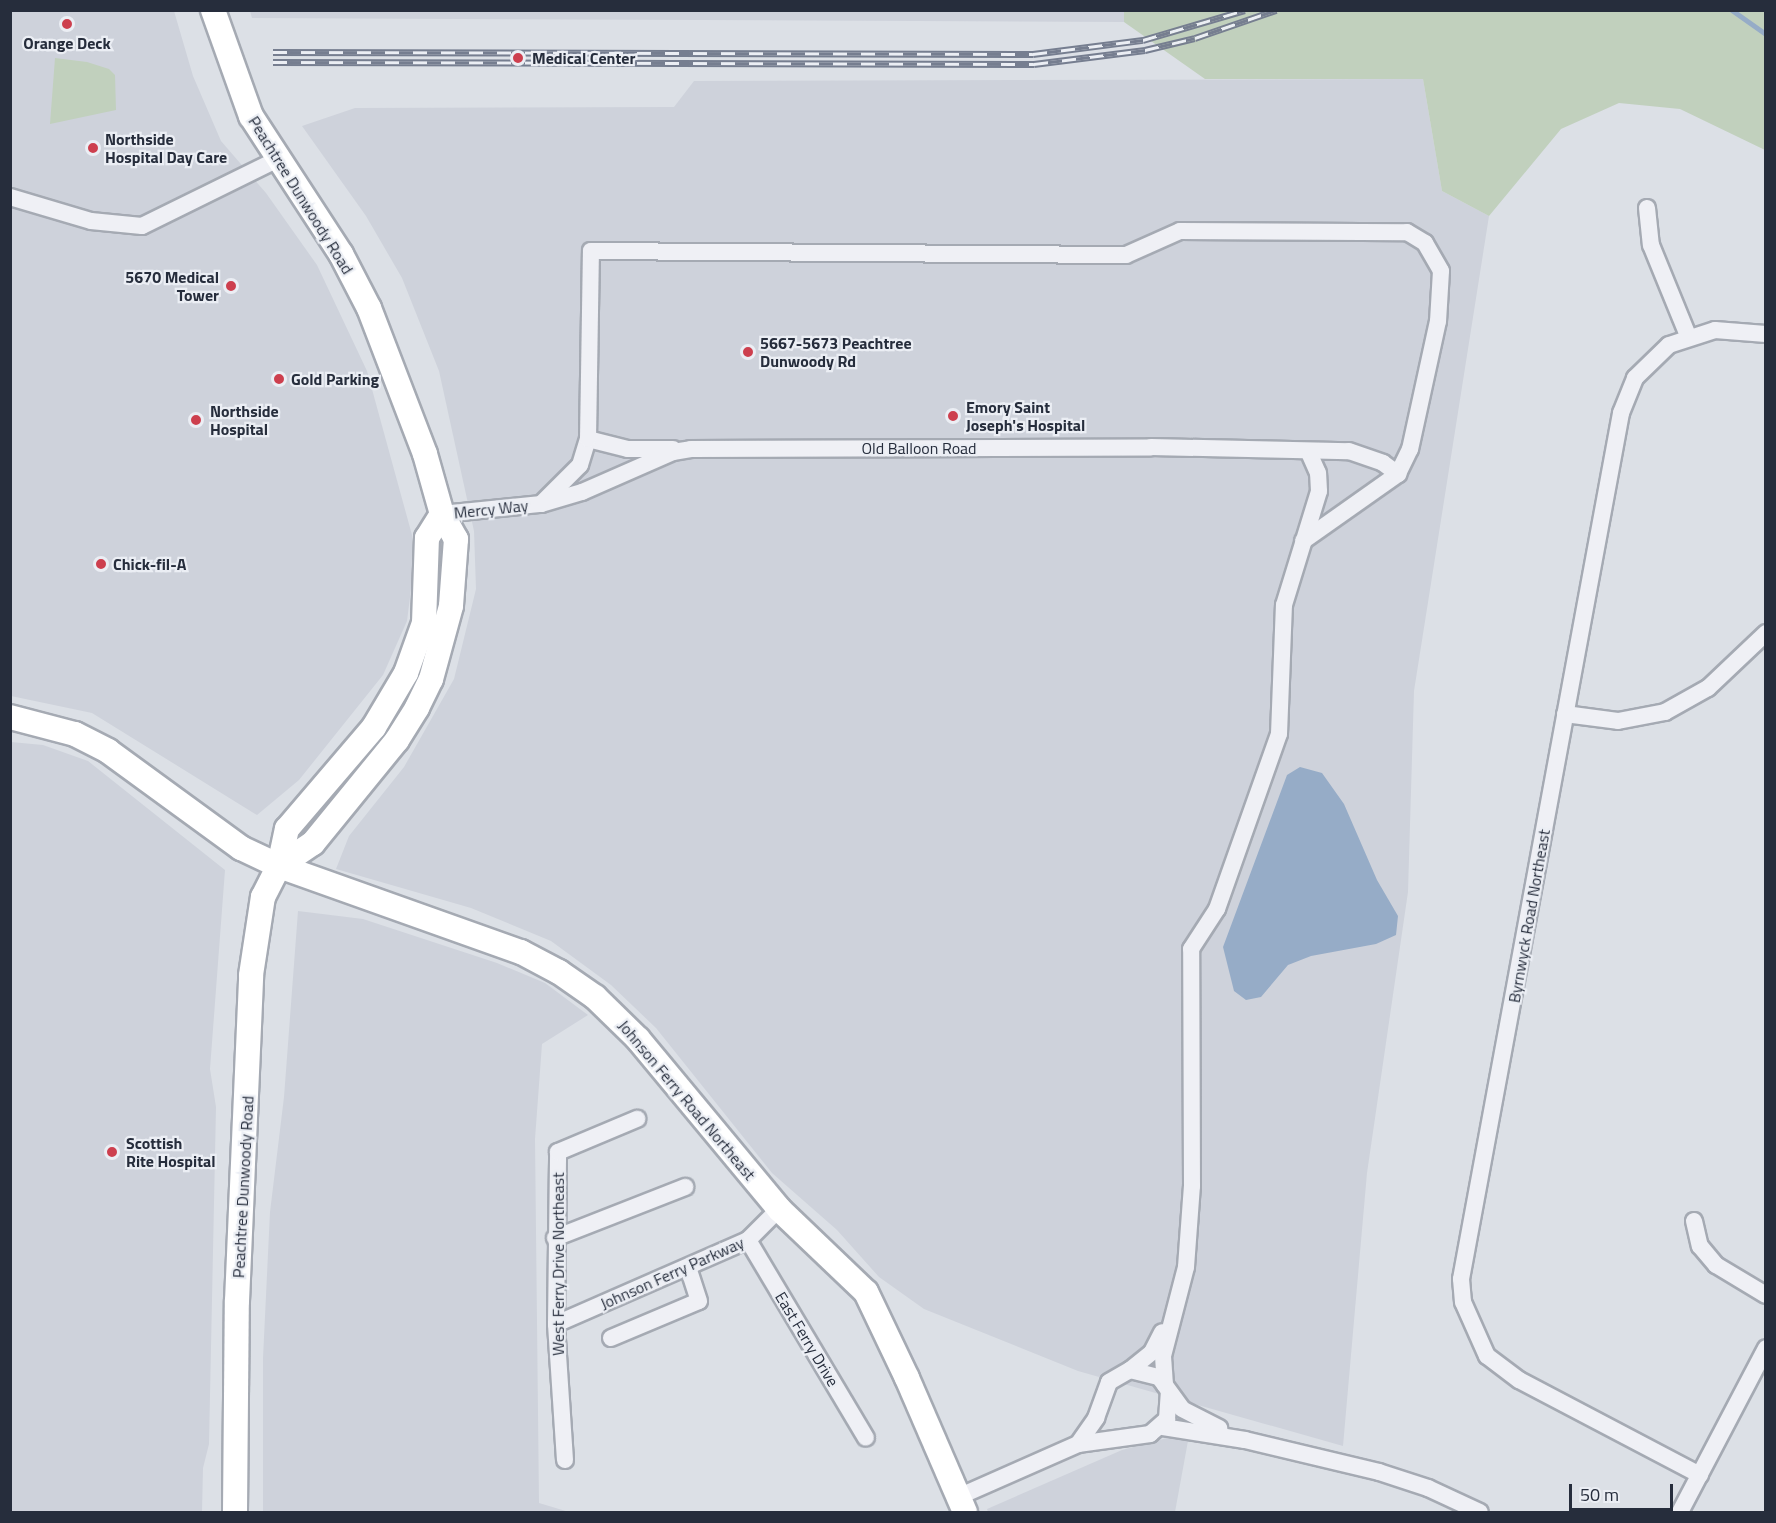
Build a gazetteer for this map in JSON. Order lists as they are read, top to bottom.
{
  "streets": {
    "main road": ["Peachtree Dunwoody Road", "Johnson Ferry Road Northeast"],
    "street": [
      "Old Balloon Road",
      "Mercy Way",
      "Byrnwyck Road Northeast",
      "West Ferry Drive Northeast",
      "Johnson Ferry Parkway",
      "East Ferry Drive"
    ]
  },
  "crossings": [
    ["Peachtree Dunwoody Road", "Mercy Way"],
    ["Peachtree Dunwoody Road", "Johnson Ferry Road Northeast"],
    ["Old Balloon Road", "Mercy Way"],
    ["Johnson Ferry Road Northeast", "Johnson Ferry Parkway"],
    ["West Ferry Drive Northeast", "Johnson Ferry Parkway"],
    ["Johnson Ferry Parkway", "East Ferry Drive"]
  ],
  "places": [
    "Orange Deck",
    "Medical Center",
    "Northside Hospital Day Care",
    "5670 Medical Tower",
    "5667-5673 Peachtree Dunwoody Rd",
    "Gold Parking",
    "Emory Saint Joseph's Hospital",
    "Northside Hospital",
    "Chick-fil-A",
    "Scottish Rite Hospital"
  ],
  "scale_bar": "50 m"
}
